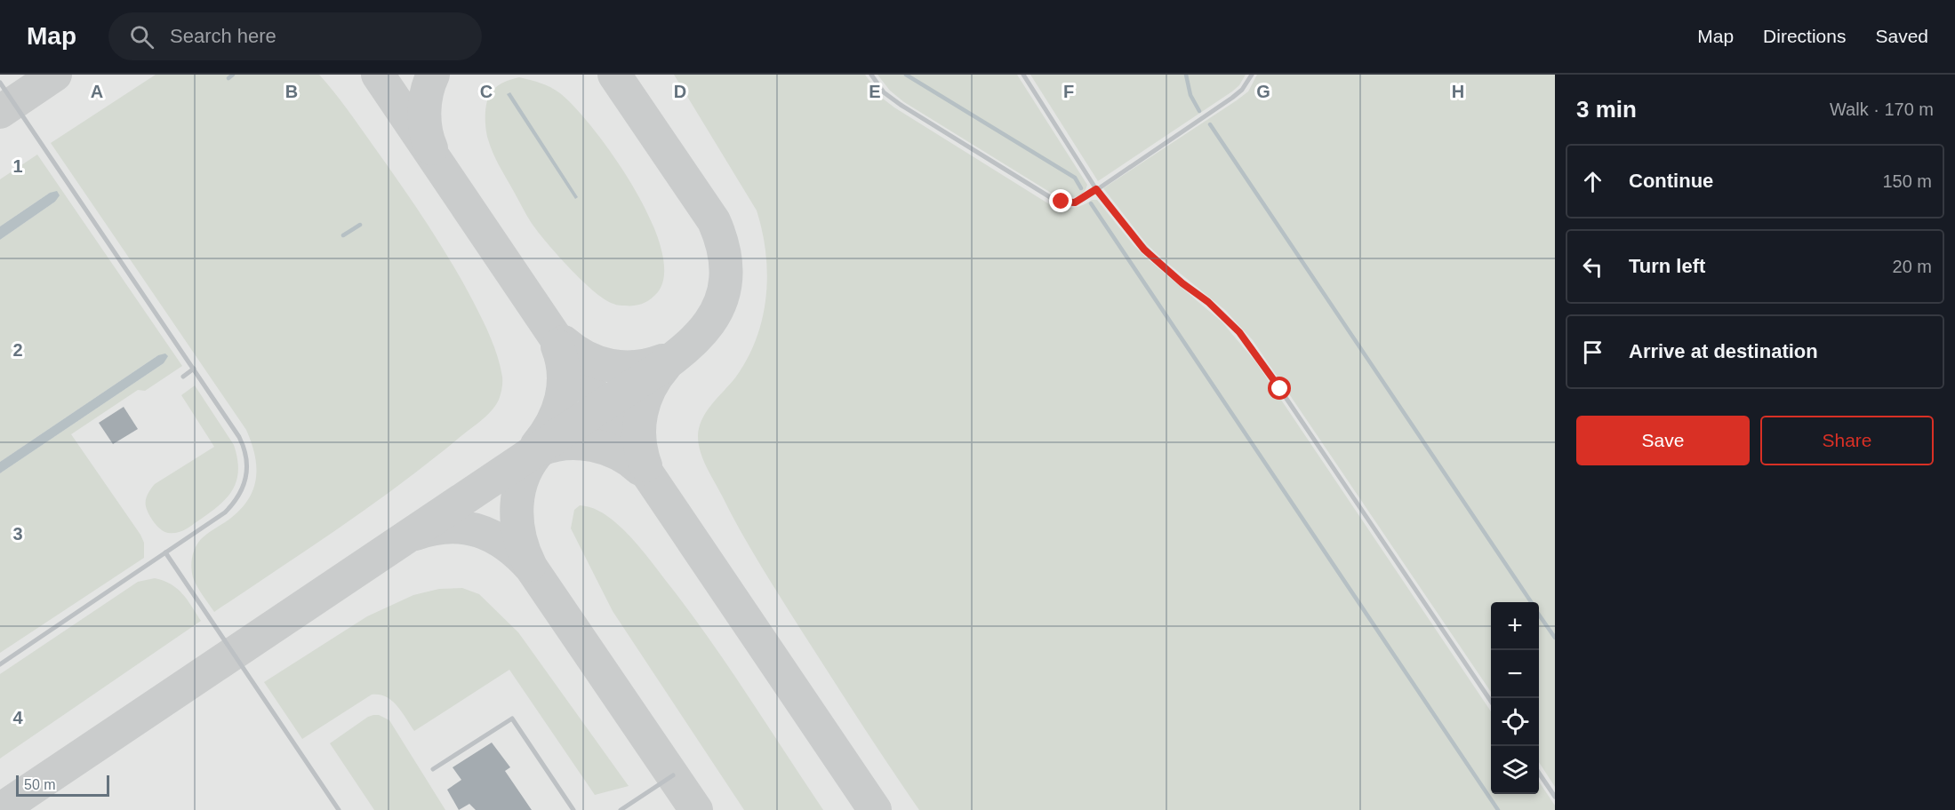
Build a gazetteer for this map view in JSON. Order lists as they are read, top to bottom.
{
  "scale_bar": "50 m",
  "page": {
    "header": "Map",
    "search": "Search here",
    "nav": ["Map", "Directions", "Saved"],
    "heading": ["3 min", "Walk · 170 m"],
    "list": [
      ["Continue", "150 m"],
      ["Turn left", "20 m"],
      "Arrive at destination"
    ],
    "buttons": ["Save", "Share"],
    "map_buttons": ["+", "−"],
    "scale": "50 m"
  },
  "grid": {
    "columns": [
      "A",
      "B",
      "C",
      "D",
      "E",
      "F",
      "G",
      "H"
    ],
    "rows": [
      "1",
      "2",
      "3",
      "4"
    ]
  }
}
